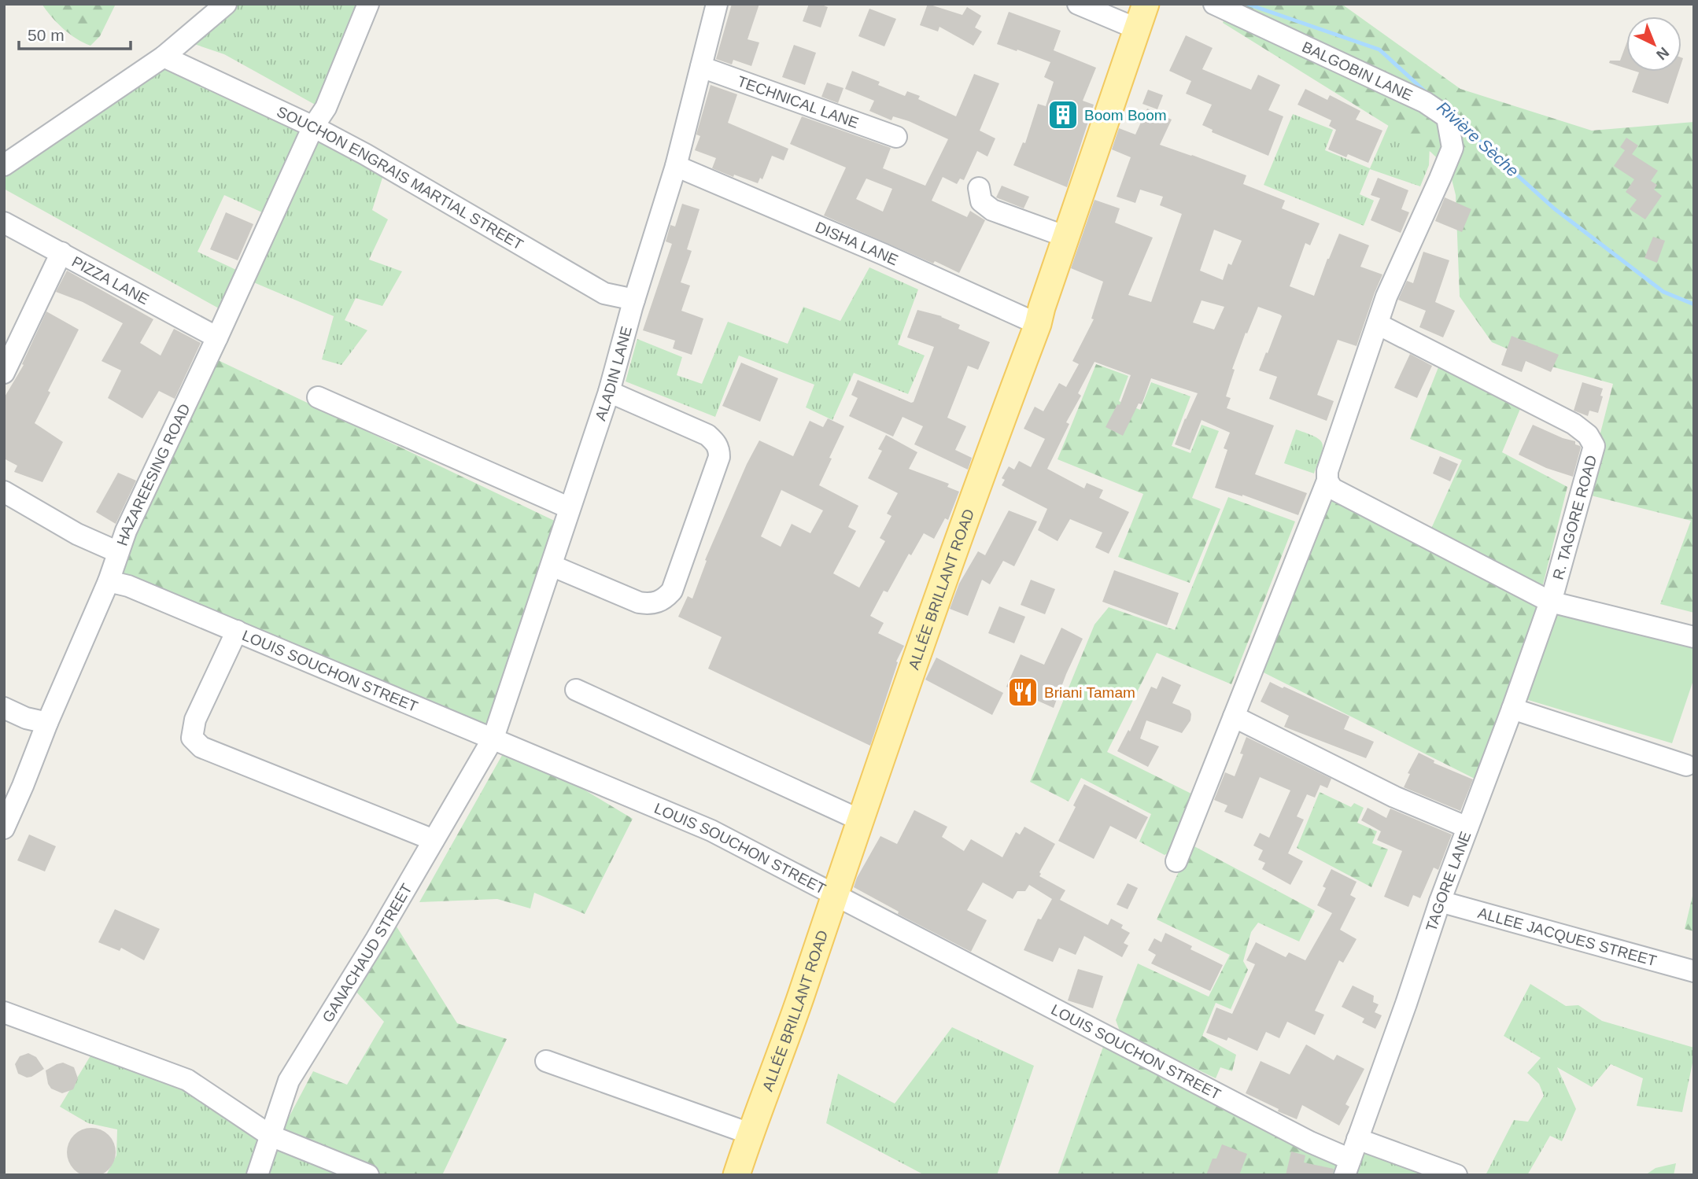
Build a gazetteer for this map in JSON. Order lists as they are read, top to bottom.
{
  "streets": {
    "main road": ["ALLÉE BRILLANT ROAD"],
    "street": [
      "BALGOBIN LANE",
      "TECHNICAL LANE",
      "SOUCHON ENGRAIS MARTIAL STREET",
      "DISHA LANE",
      "PIZZA LANE",
      "ALADIN LANE",
      "HAZAREESING ROAD",
      "R. TAGORE ROAD",
      "LOUIS SOUCHON STREET",
      "TAGORE LANE",
      "ALLEE JACQUES STREET",
      "GANACHAUD STREET"
    ]
  },
  "crossings": [
    ["BALGOBIN LANE", "R. TAGORE ROAD"],
    ["TECHNICAL LANE", "ALADIN LANE"],
    ["SOUCHON ENGRAIS MARTIAL STREET", "ALADIN LANE"],
    ["SOUCHON ENGRAIS MARTIAL STREET", "HAZAREESING ROAD"],
    ["DISHA LANE", "ALADIN LANE"],
    ["DISHA LANE", "ALLÉE BRILLANT ROAD"],
    ["PIZZA LANE", "HAZAREESING ROAD"],
    ["ALADIN LANE", "LOUIS SOUCHON STREET"],
    ["ALADIN LANE", "GANACHAUD STREET"],
    ["HAZAREESING ROAD", "LOUIS SOUCHON STREET"],
    ["R. TAGORE ROAD", "TAGORE LANE"],
    ["ALLÉE BRILLANT ROAD", "LOUIS SOUCHON STREET"],
    ["LOUIS SOUCHON STREET", "TAGORE LANE"],
    ["LOUIS SOUCHON STREET", "GANACHAUD STREET"],
    ["TAGORE LANE", "ALLEE JACQUES STREET"]
  ],
  "water": ["Rivière Sèche"],
  "places": {
    "building": ["Boom Boom"],
    "restaurant": ["Briani Tamam"]
  },
  "scale_bar": "50 m",
  "north": "bottom right"
}
